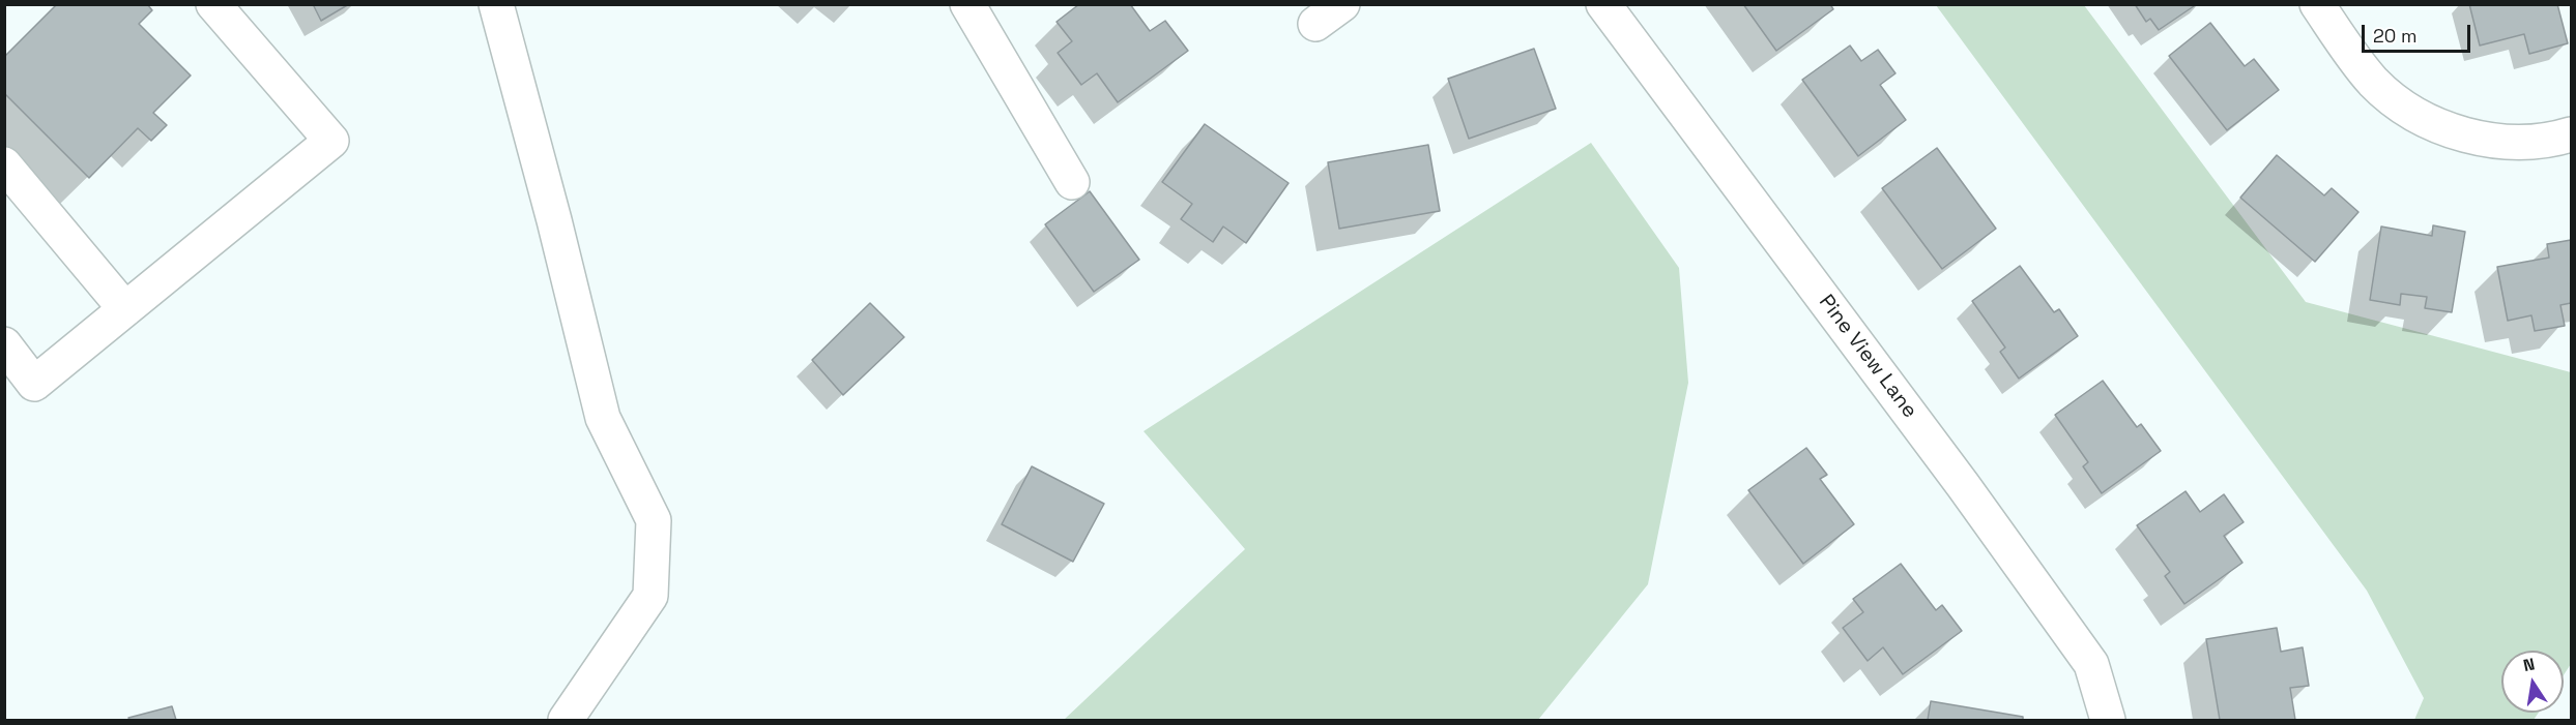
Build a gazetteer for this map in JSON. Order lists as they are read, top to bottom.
{
  "streets": {
    "street": ["Pine View Lane"]
  },
  "scale_bar": "20 m",
  "north": "top"
}
